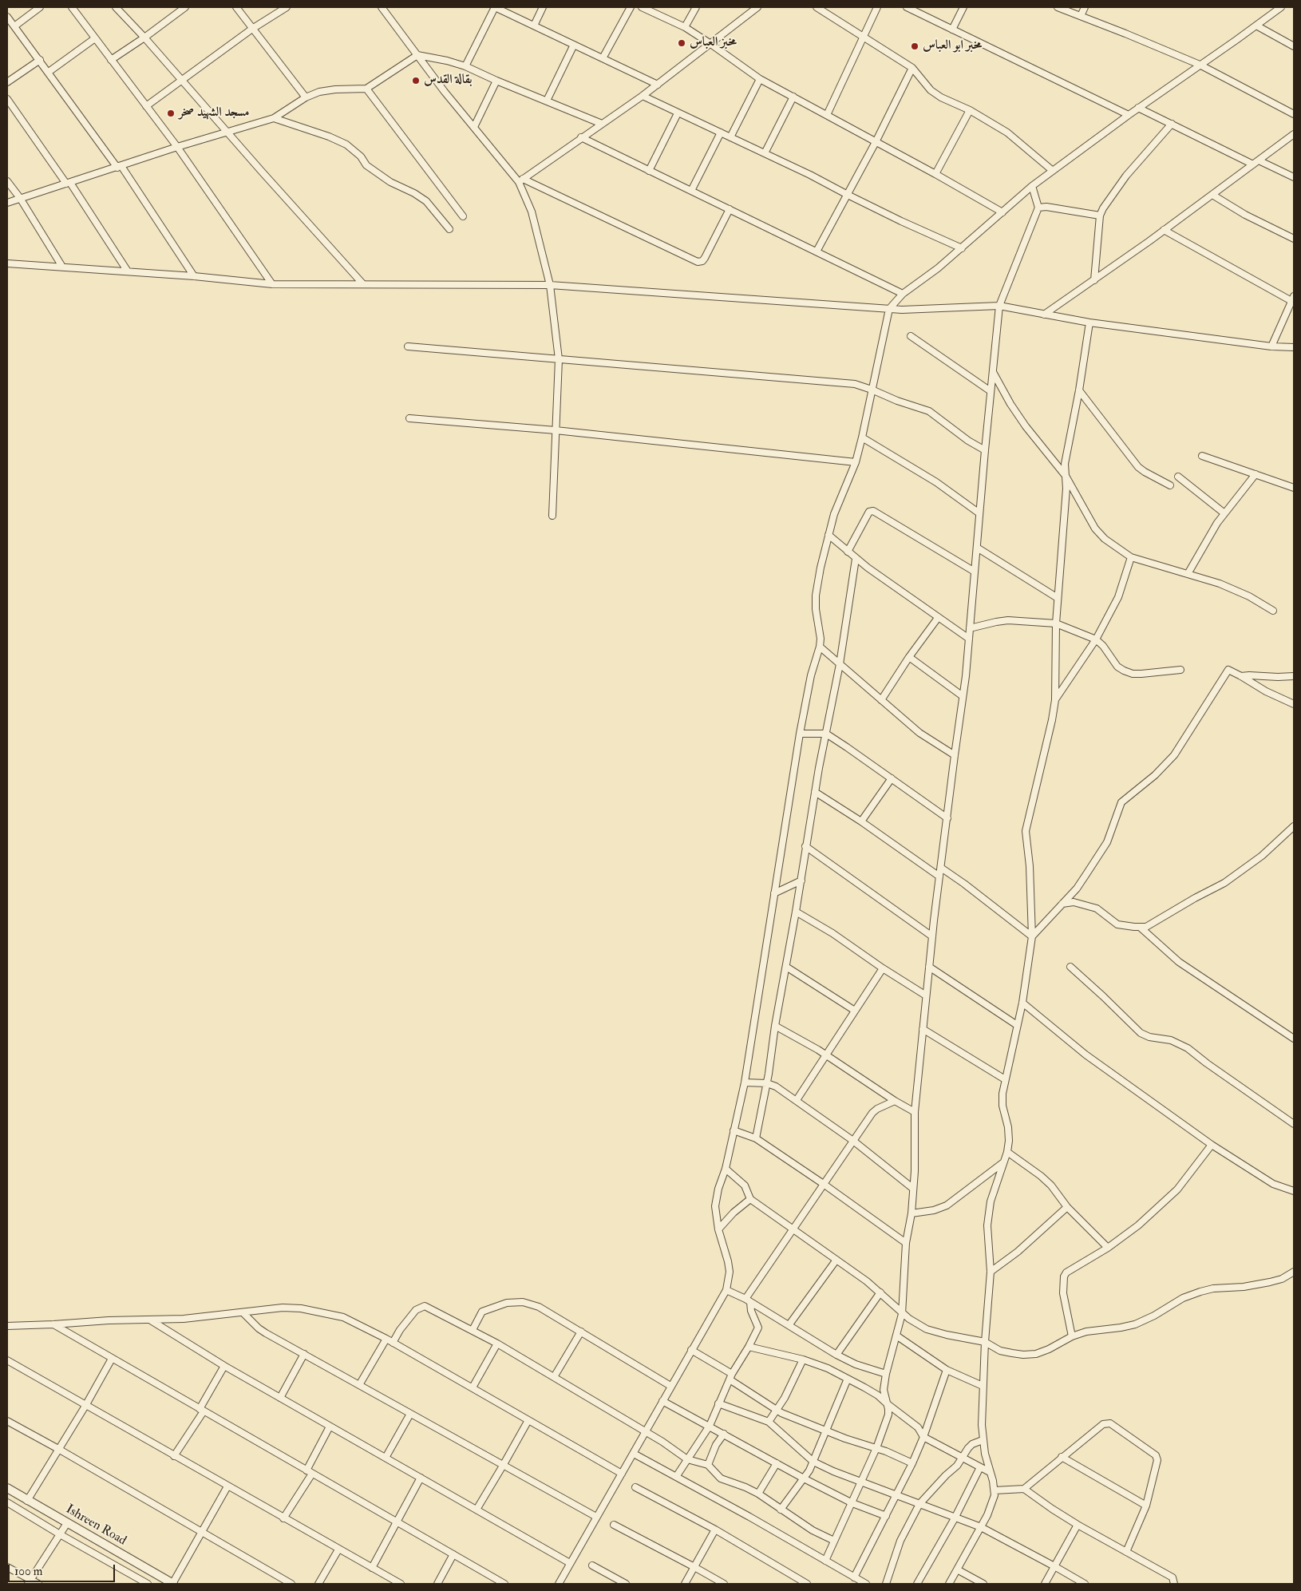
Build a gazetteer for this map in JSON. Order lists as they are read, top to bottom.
{
  "streets": {
    "street": ["Ishreen Road"]
  },
  "places": [
    "مخبز العباس",
    "مخبر ابو العباس",
    "بقالة القدس",
    "مسجد الشهيد صخر"
  ],
  "scale_bar": "100 m"
}
